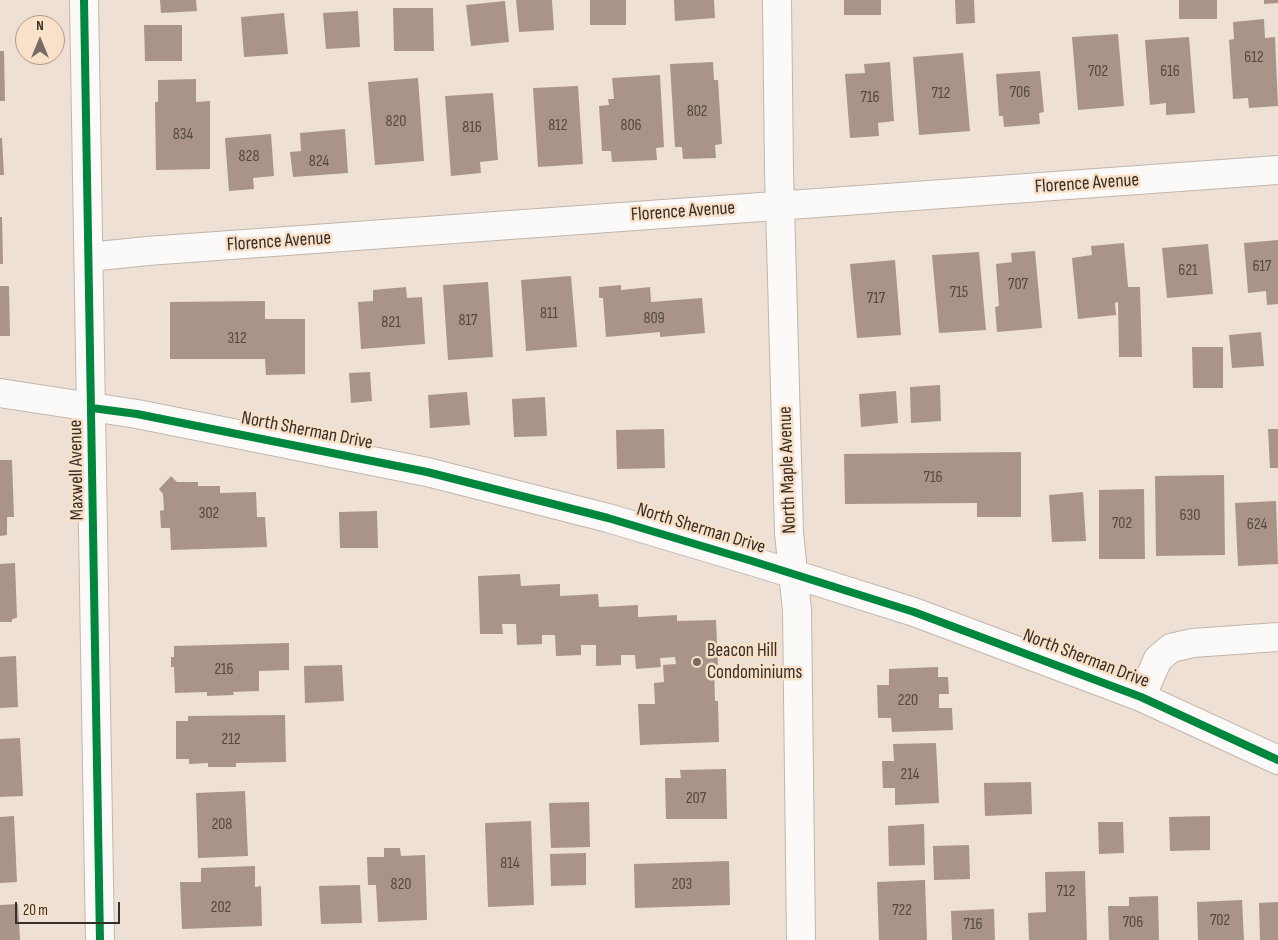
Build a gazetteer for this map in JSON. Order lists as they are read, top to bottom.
{
  "streets": {
    "street": [
      "Florence Avenue",
      "North Sherman Drive",
      "Maxwell Avenue",
      "North Maple Avenue"
    ]
  },
  "crossings": [
    ["Florence Avenue", "Maxwell Avenue"],
    ["Florence Avenue", "North Maple Avenue"],
    ["North Sherman Drive", "Maxwell Avenue"],
    ["North Sherman Drive", "North Maple Avenue"]
  ],
  "places": ["Beacon Hill Condominiums"],
  "house_numbers": [
    "612",
    "702",
    "616",
    "706",
    "712",
    "716",
    "802",
    "820",
    "812",
    "806",
    "816",
    "834",
    "828",
    "824",
    "617",
    "621",
    "707",
    "715",
    "717",
    "811",
    "809",
    "817",
    "821",
    "312",
    "716",
    "302",
    "630",
    "702",
    "624",
    "216",
    "220",
    "212",
    "214",
    "207",
    "208",
    "814",
    "820",
    "203",
    "712",
    "202",
    "722",
    "702",
    "706",
    "716"
  ],
  "scale_bar": "20 m",
  "north": "top"
}
